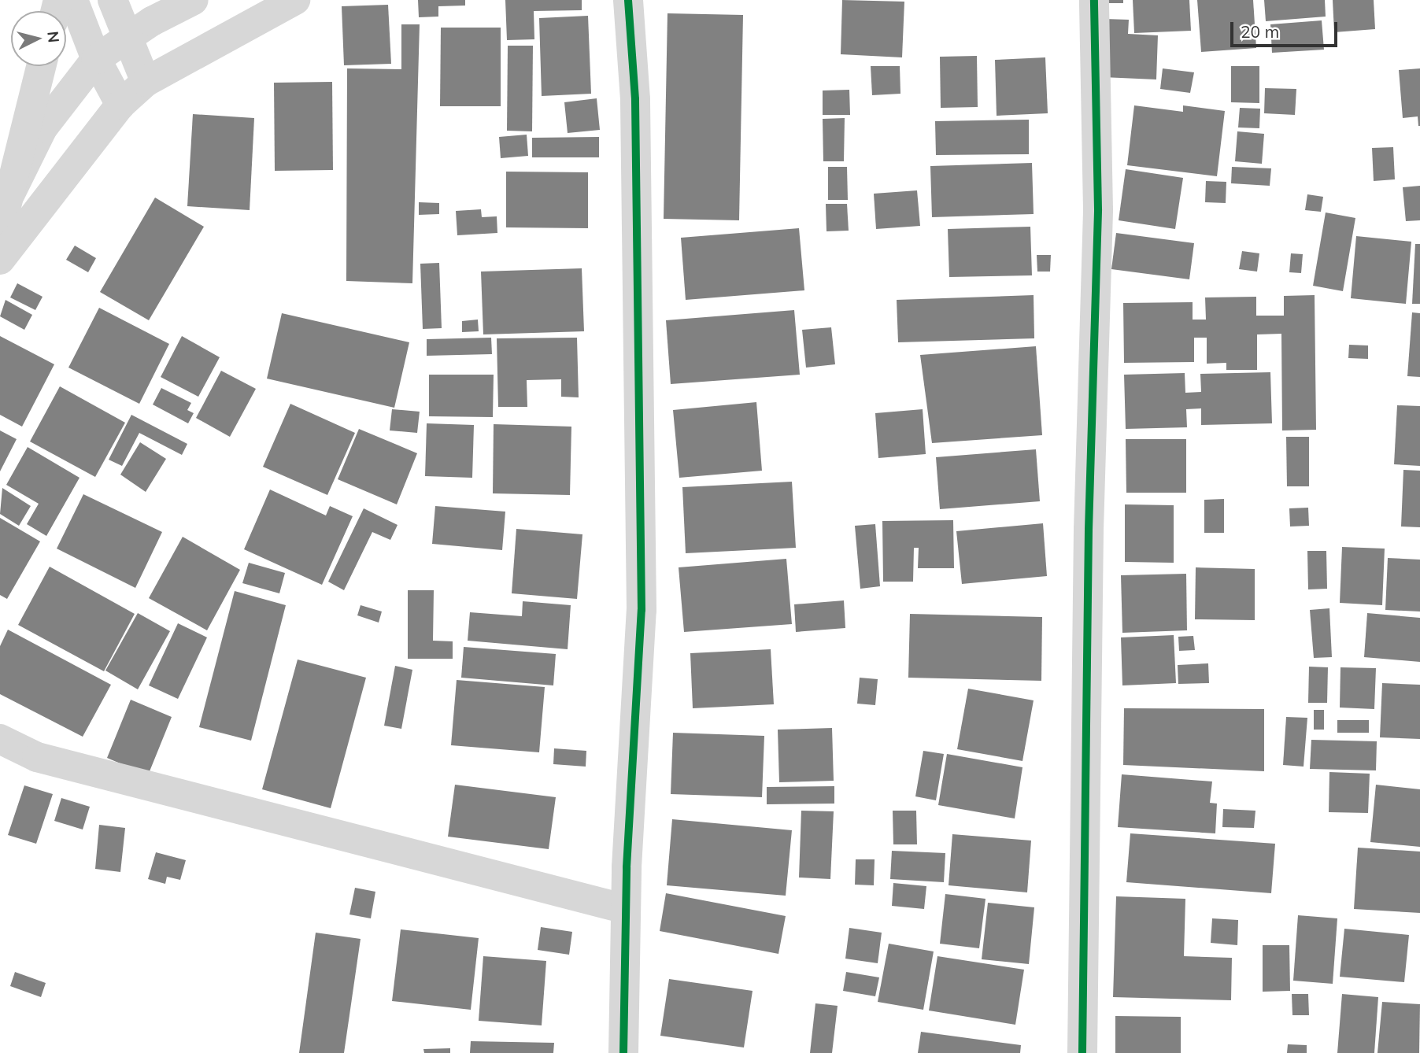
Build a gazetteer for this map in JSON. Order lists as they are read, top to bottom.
{
  "scale_bar": "20 m",
  "north": "right"
}
